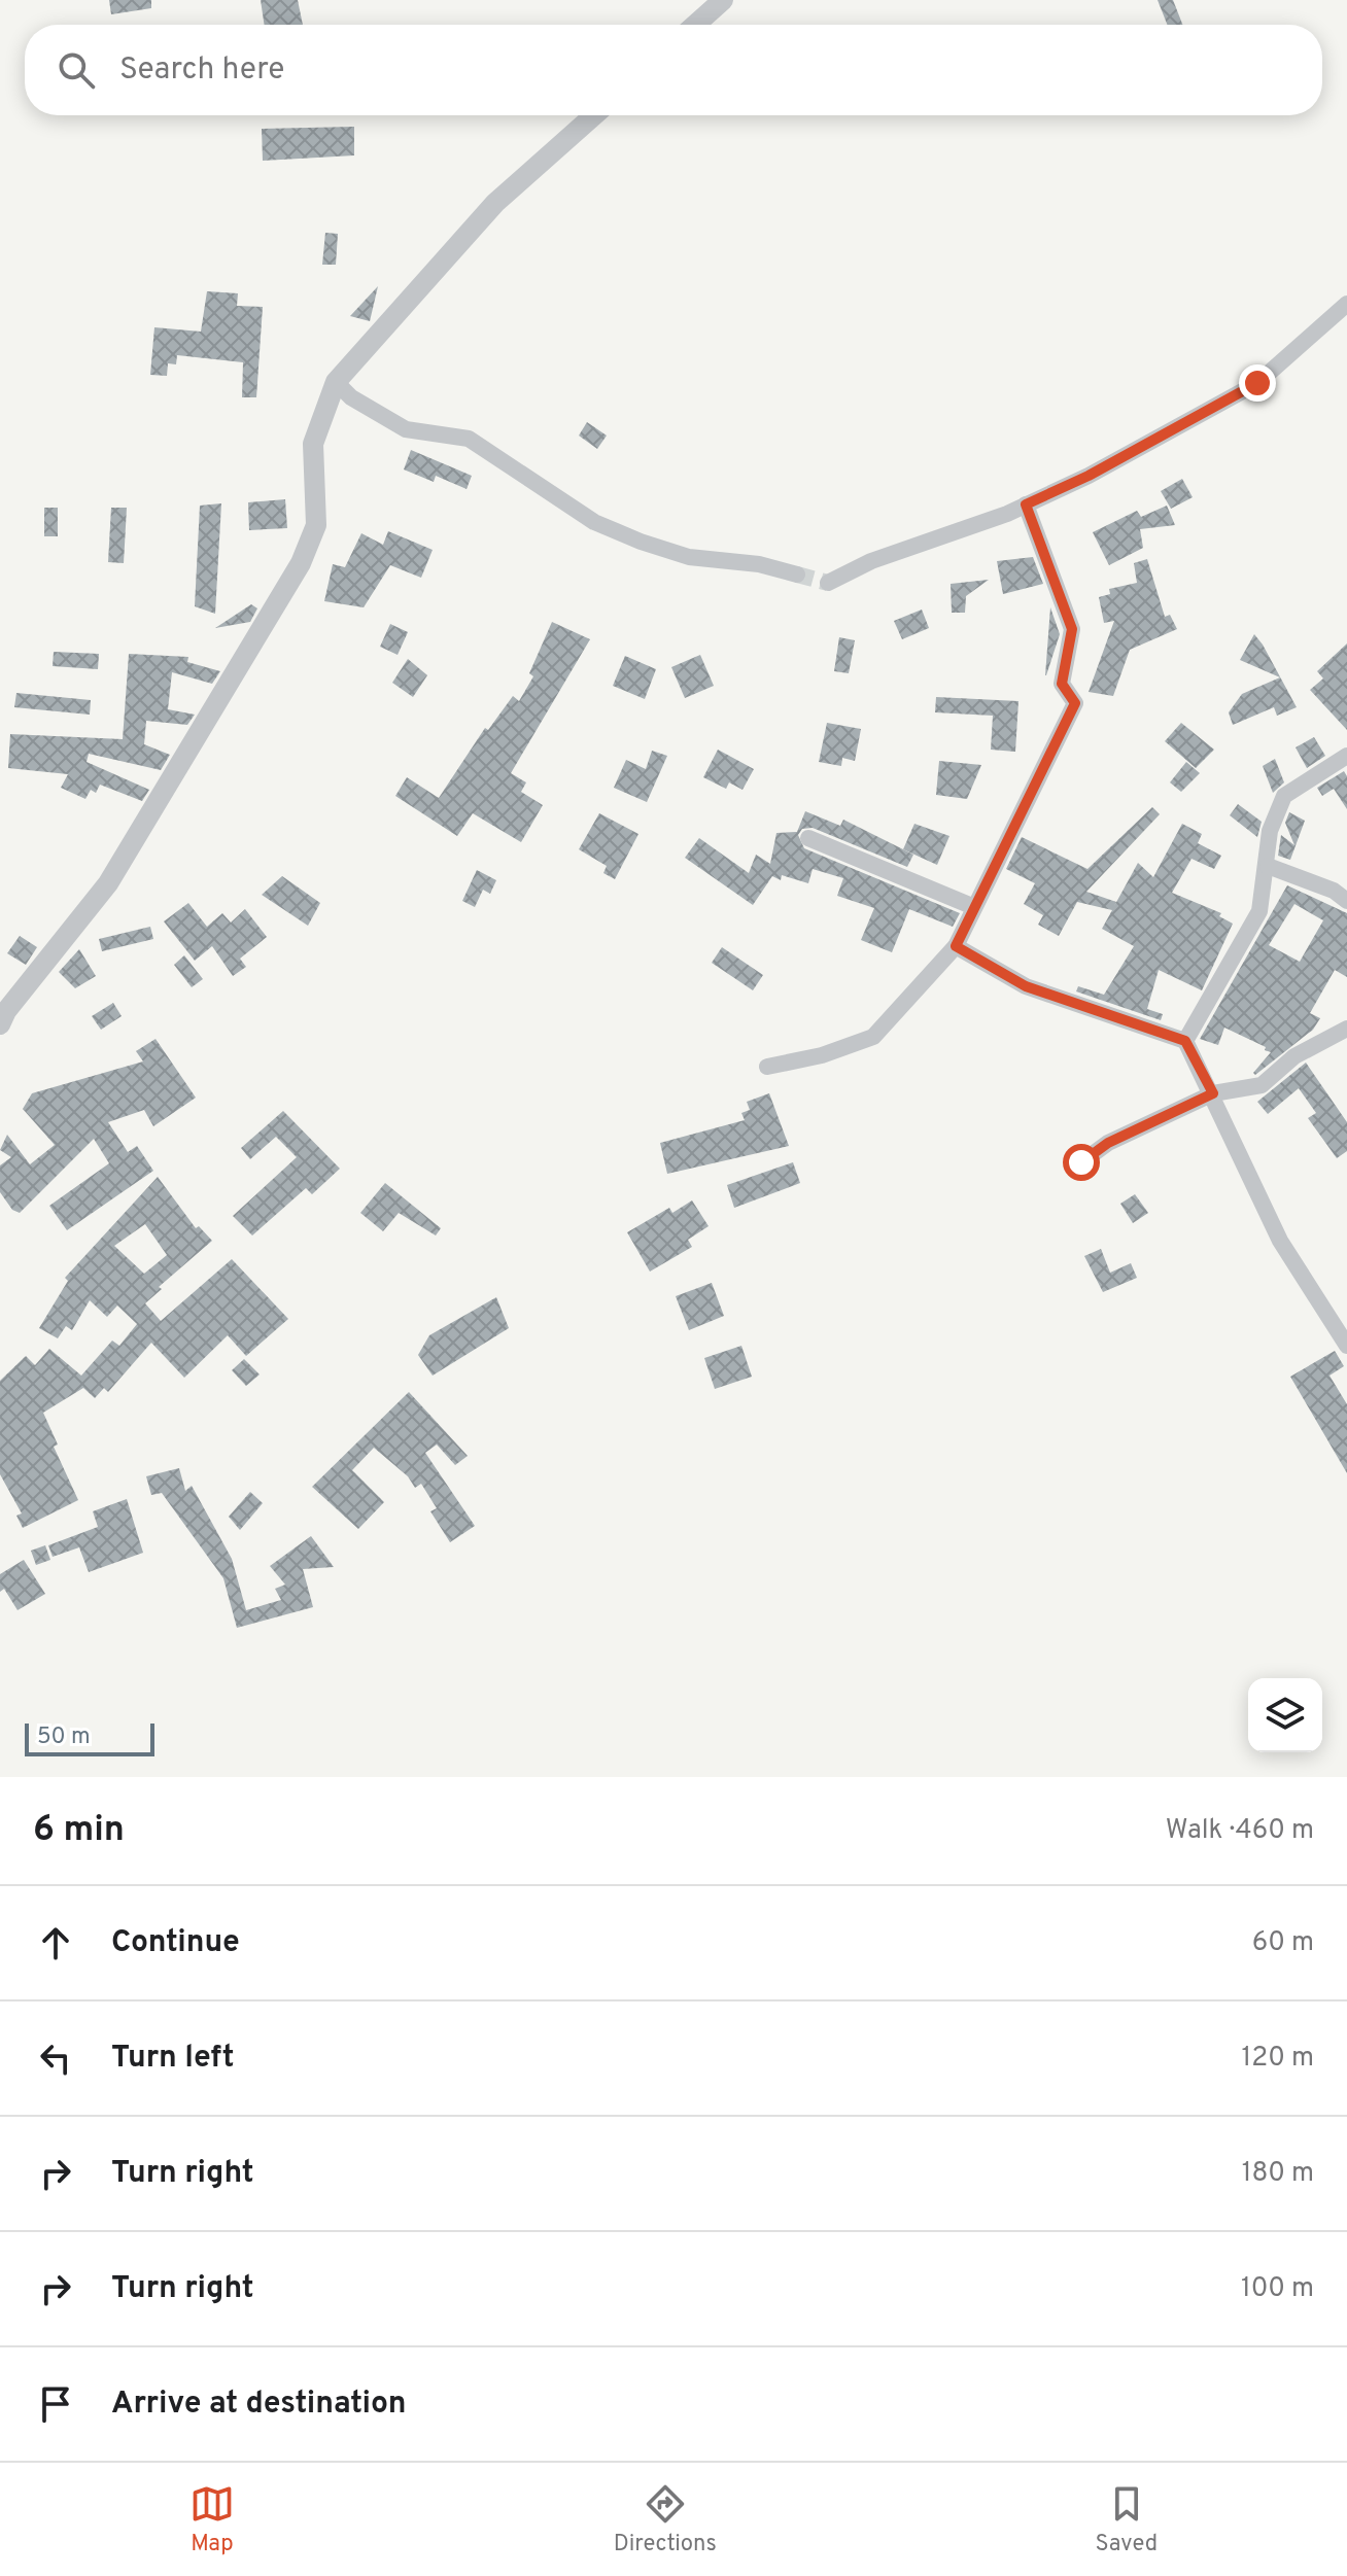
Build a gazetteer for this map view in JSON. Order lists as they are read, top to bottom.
{
  "scale_bar": "50 m",
  "page": {
    "search": "Search here",
    "scale": "50 m",
    "heading": ["6 min", "Walk · 460 m"],
    "list": [
      ["Continue", "60 m"],
      ["Turn left", "120 m"],
      ["Turn right", "180 m"],
      ["Turn right", "100 m"],
      "Arrive at destination"
    ],
    "nav": ["Map", "Directions", "Saved"]
  }
}
